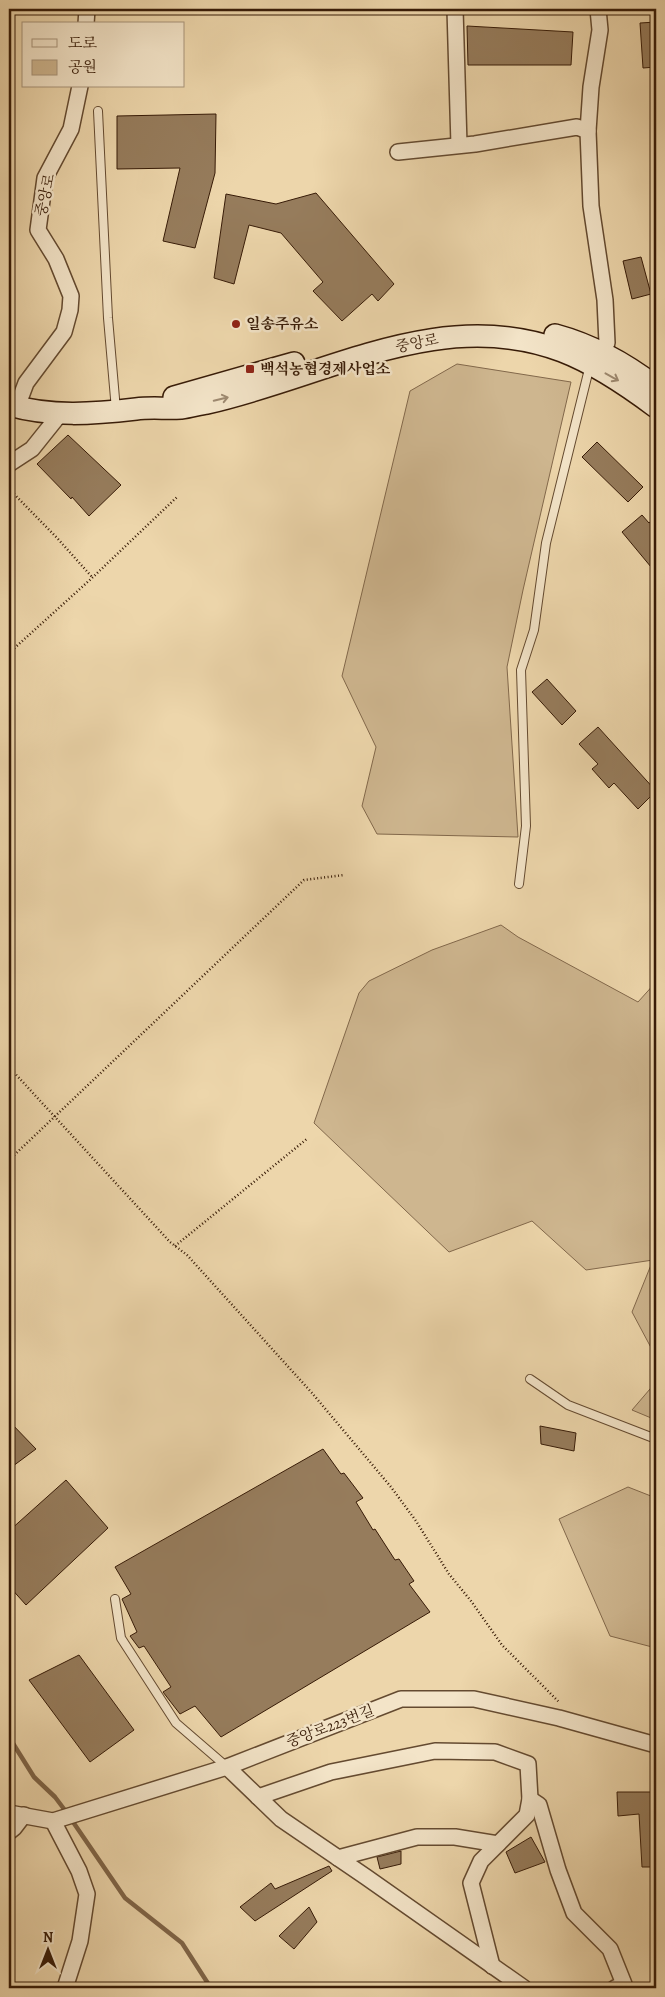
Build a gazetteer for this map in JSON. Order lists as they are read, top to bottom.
{
  "streets": {
    "main road": ["중앙로"],
    "street": ["중앙로223번길"]
  },
  "places": {
    "other": ["일송주유소"],
    "transit": ["백석농협경제사업소"]
  },
  "legend": ["도로", "공원"],
  "north": "top"
}
